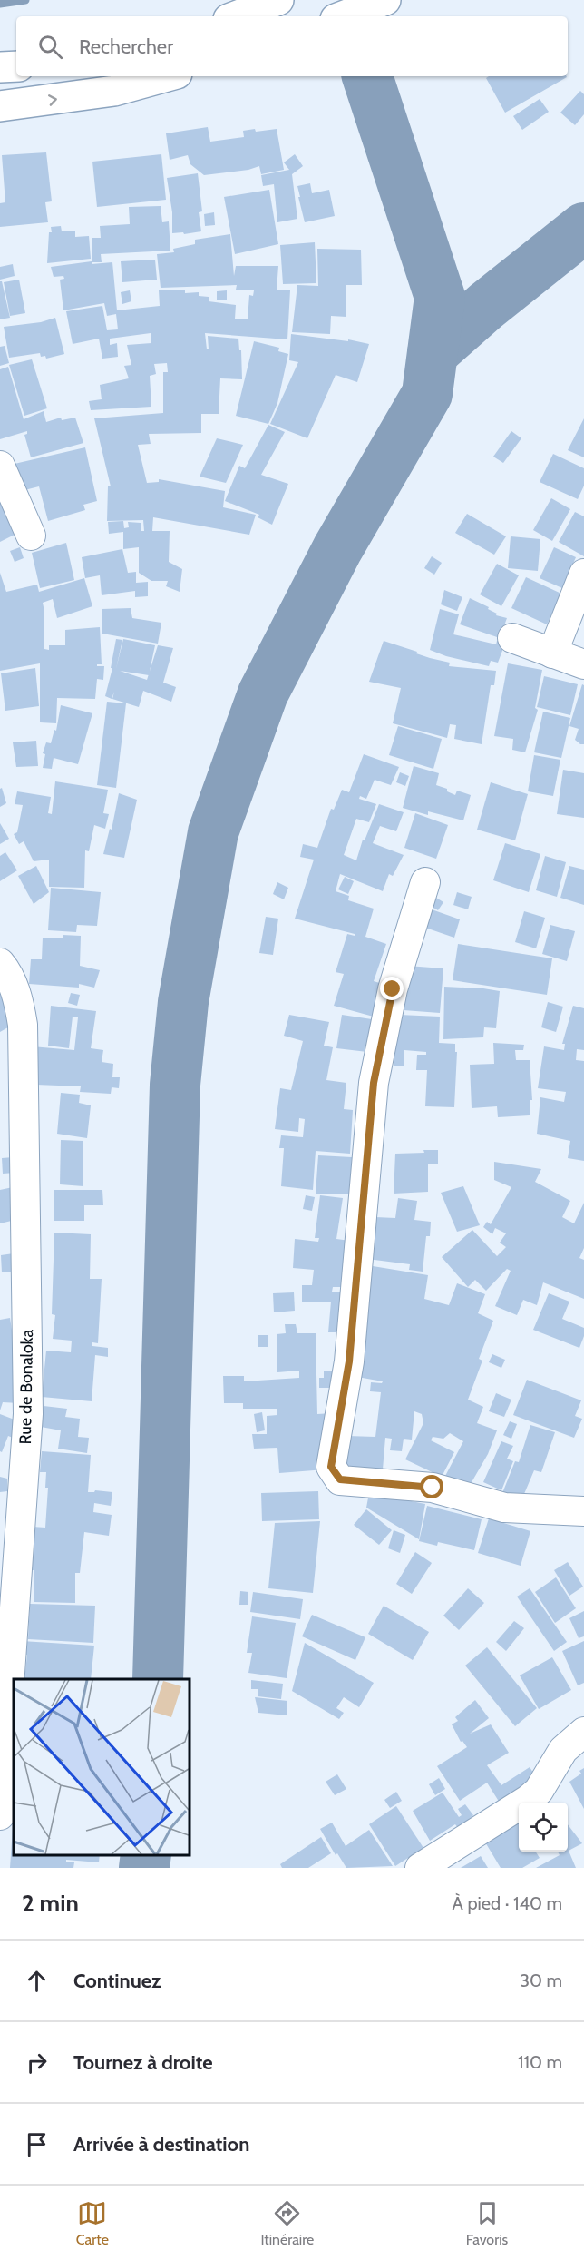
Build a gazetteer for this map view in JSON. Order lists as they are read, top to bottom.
{
  "streets": {
    "street": ["Rue de Bonaloka"]
  },
  "page": {
    "search": "Rechercher",
    "heading": ["2 min", "À pied · 140 m"],
    "list": [
      ["Continuez", "30 m"],
      ["Tournez à droite", "110 m"],
      "Arrivée à destination"
    ],
    "nav": ["Carte", "Itinéraire", "Favoris"]
  }
}
